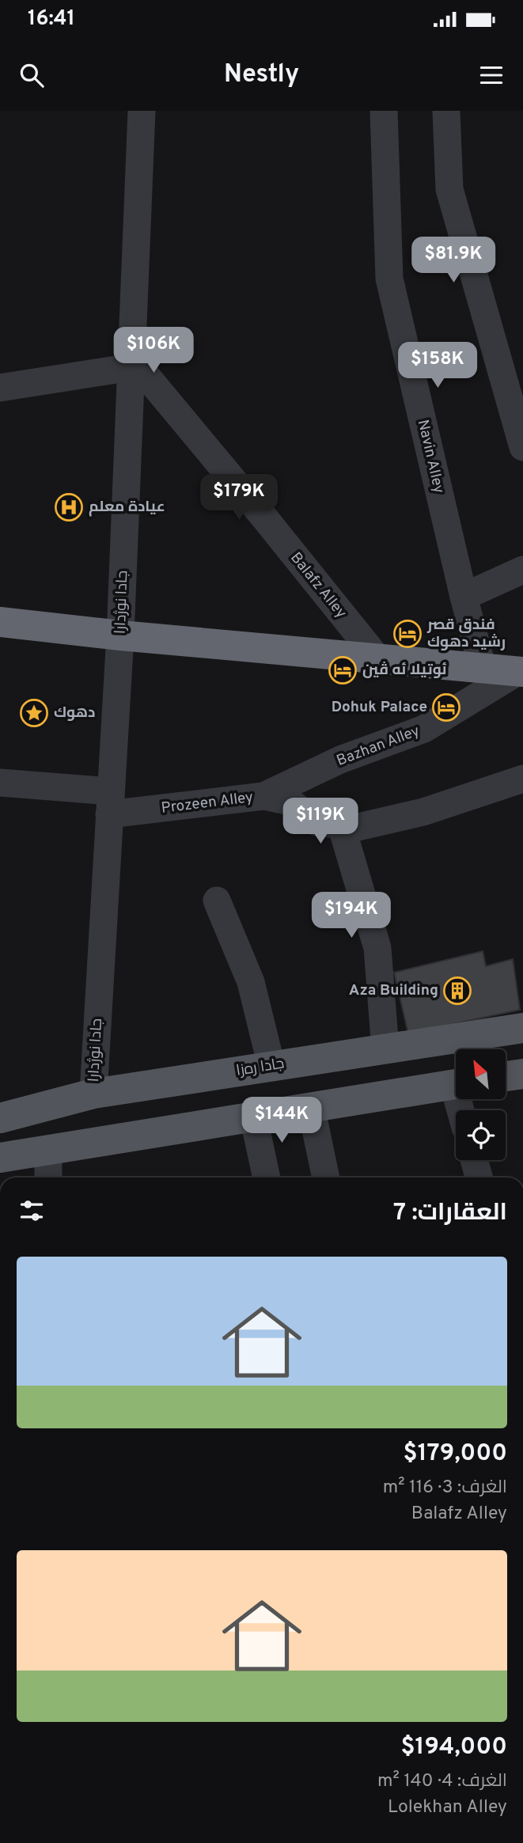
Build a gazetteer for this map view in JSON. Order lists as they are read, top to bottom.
{
  "streets": {
    "main road": ["جادا ره‌زا"],
    "street": [
      "Navin Alley",
      "Balafz Alley",
      "جادا نوژدارا",
      "Bazhan Alley",
      "Prozeen Alley"
    ]
  },
  "crossings": [
    ["Balafz Alley", "جادا نوژدارا"],
    ["جادا نوژدارا", "Prozeen Alley"],
    ["جادا نوژدارا", "جادا ره‌زا"],
    ["Bazhan Alley", "Prozeen Alley"]
  ],
  "places": {
    "hospital": ["عيادة معلم"],
    "hotel": ["فندق قصر رشيد دهوك", "ئوتيلا ئه ڤين", "Dohuk Palace"],
    "place": ["دهوك"],
    "building": ["Aza Building"]
  },
  "north": "top left",
  "page": {
    "status": "16:41",
    "header": "Nestly",
    "price": [
      "$81.9K",
      "$106K",
      "$158K",
      "$179K",
      "$119K",
      "$194K",
      "$144K"
    ],
    "heading": "العقارات: 7",
    "list": [
      {
        "name": "$179,000",
        "note": "الغرف: 3 · 116 m² · Balafz Alley"
      },
      {
        "name": "$194,000",
        "note": "الغرف: 4 · 140 m² · Lolekhan Alley"
      }
    ]
  }
}
